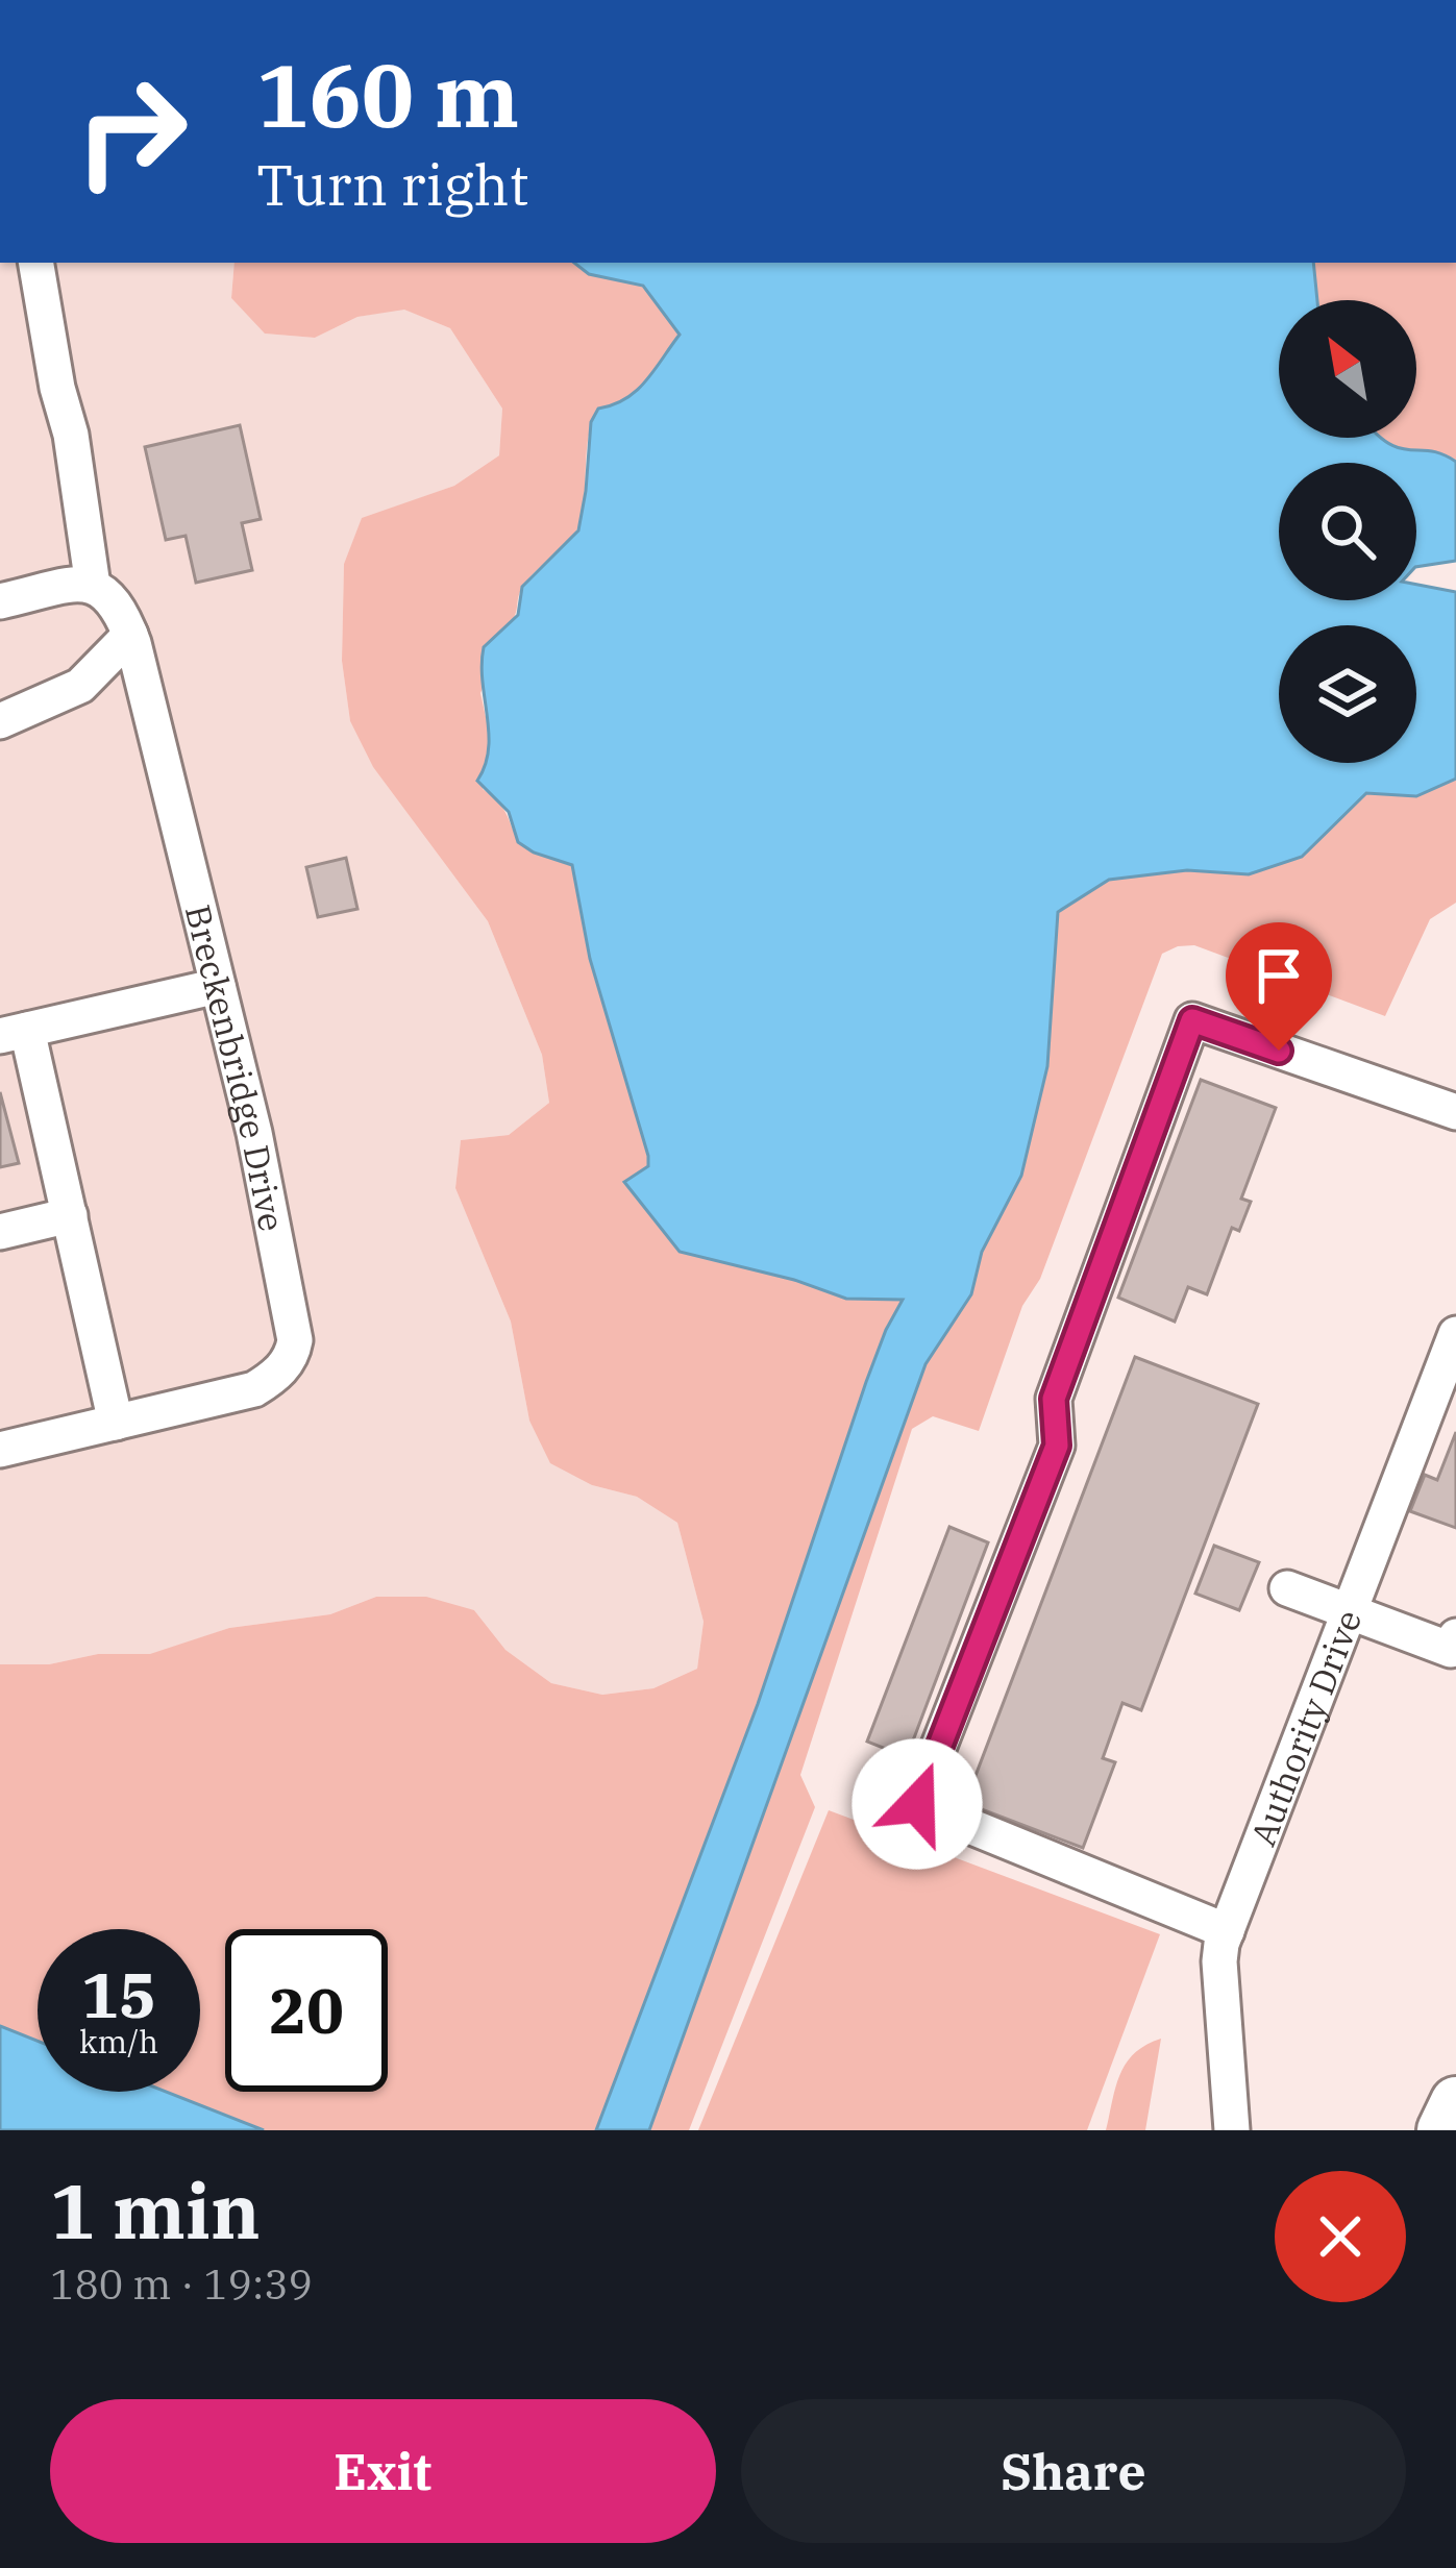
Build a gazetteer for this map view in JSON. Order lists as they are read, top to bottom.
{
  "streets": {
    "street": ["Breckenbridge Drive", "Authority Drive"]
  },
  "north": "top left",
  "page": {
    "turn": ["160 m", "Turn right"],
    "speed": "15 km/h",
    "limit": "20",
    "heading": ["1 min", "180 m · 19:39"],
    "buttons": ["Exit", "Share"]
  }
}
